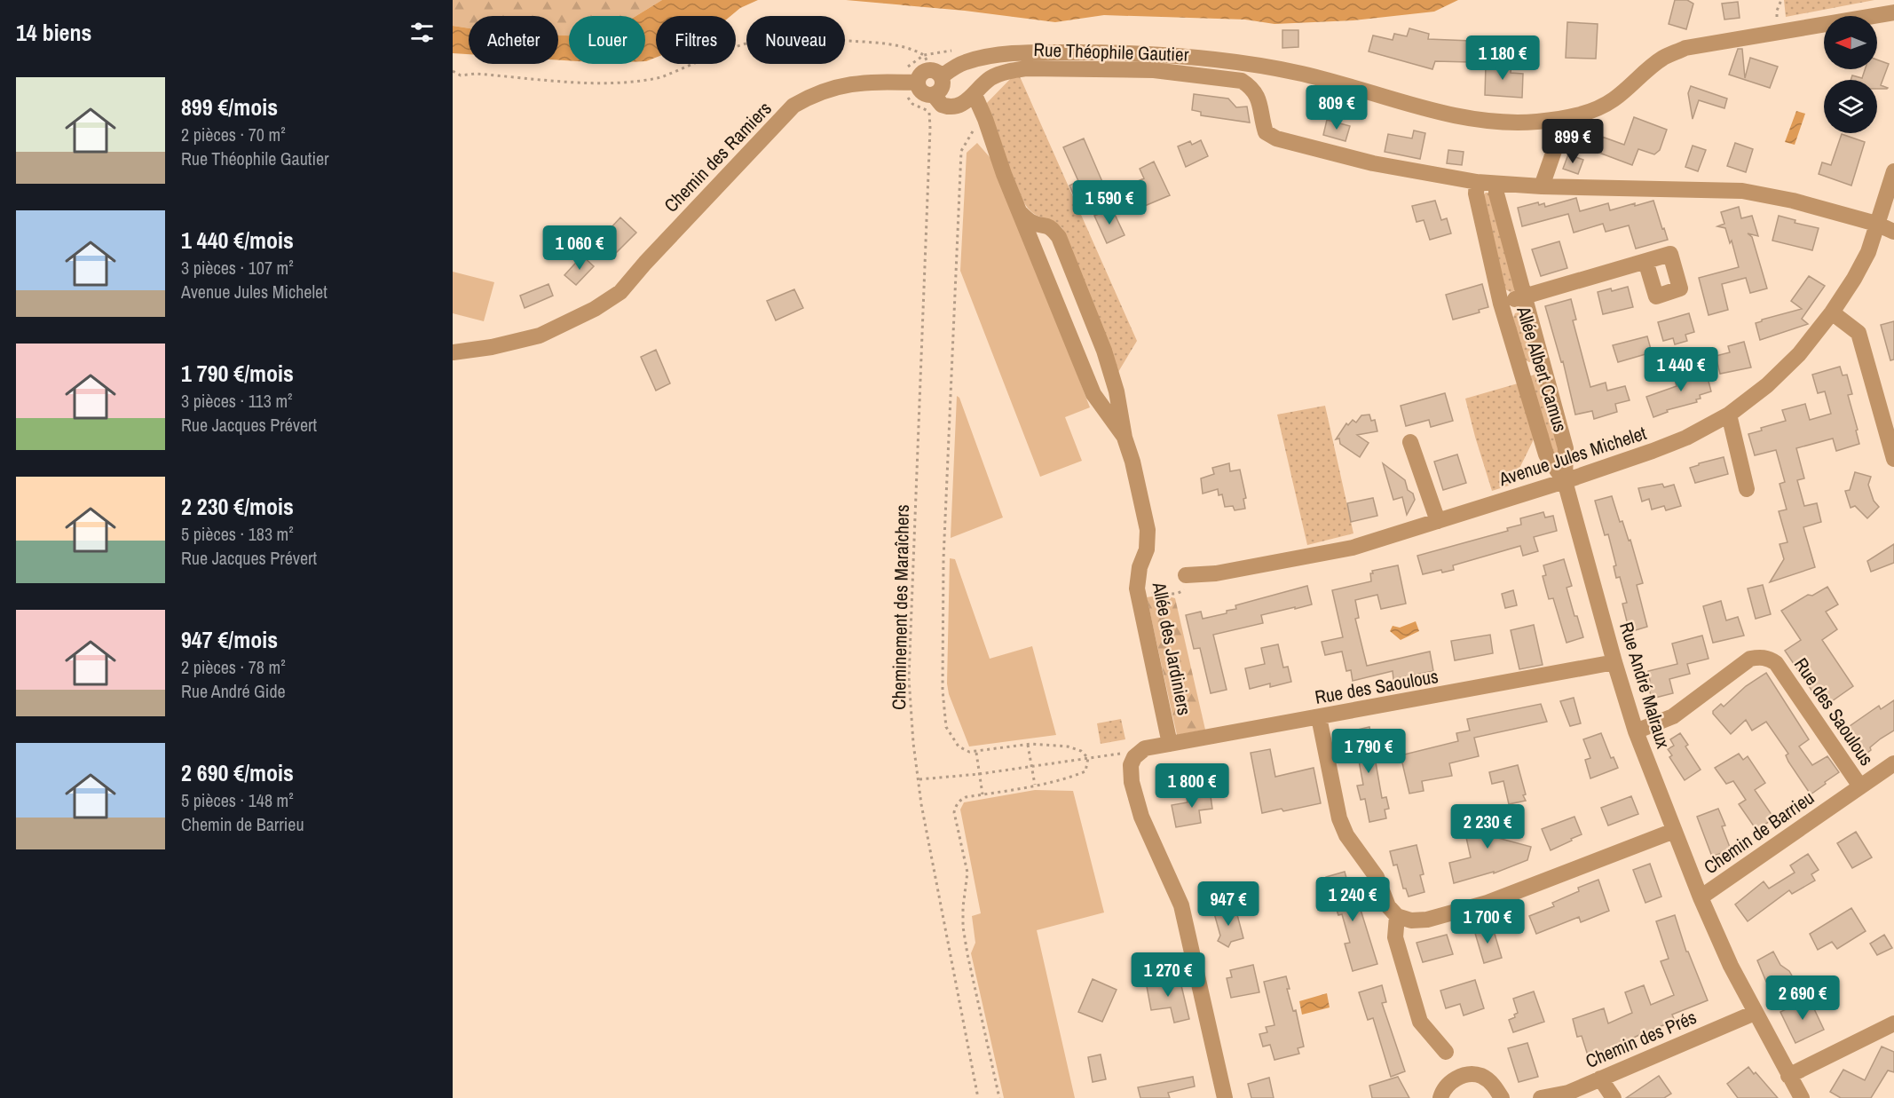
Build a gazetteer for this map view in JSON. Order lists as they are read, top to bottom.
{
  "streets": {
    "street": [
      "Rue Théophile Gautier",
      "Chemin des Ramiers",
      "Allée Albert Camus",
      "Avenue Jules Michelet",
      "Allée des Jardiniers",
      "Rue André Malraux",
      "Rue des Saoulous",
      "Chemin de Barrieu",
      "Chemin des Prés"
    ],
    "path": ["Cheminement des Maraîchers"]
  },
  "crossings": [
    ["Rue Théophile Gautier", "Allée Albert Camus"],
    ["Rue Théophile Gautier", "Avenue Jules Michelet"],
    ["Rue Théophile Gautier", "Cheminement des Maraîchers"],
    ["Rue Théophile Gautier", "Allée des Jardiniers"],
    ["Allée Albert Camus", "Avenue Jules Michelet"],
    ["Allée Albert Camus", "Rue André Malraux"],
    ["Avenue Jules Michelet", "Rue André Malraux"],
    ["Allée des Jardiniers", "Rue des Saoulous"],
    ["Rue André Malraux", "Rue des Saoulous"],
    ["Rue André Malraux", "Chemin de Barrieu"],
    ["Rue des Saoulous", "Chemin de Barrieu"],
    ["Chemin de Barrieu", "Chemin des Prés"]
  ],
  "north": "left",
  "page": {
    "heading": "14 biens",
    "chip": [
      "Acheter",
      "Louer",
      "Filtres",
      "Nouveau"
    ],
    "price": [
      "1 180 €",
      "809 €",
      "899 €",
      "1 590 €",
      "1 060 €",
      "1 440 €",
      "1 790 €",
      "1 800 €",
      "2 230 €",
      "1 240 €",
      "947 €",
      "1 700 €",
      "1 270 €",
      "2 690 €"
    ],
    "list": [
      {
        "name": "899 €/mois",
        "note": "2 pièces · 70 m² · Rue Théophile Gautier"
      },
      {
        "name": "1 440 €/mois",
        "note": "3 pièces · 107 m² · Avenue Jules Michelet"
      },
      {
        "name": "1 790 €/mois",
        "note": "3 pièces · 113 m² · Rue Jacques Prévert"
      },
      {
        "name": "2 230 €/mois",
        "note": "5 pièces · 183 m² · Rue Jacques Prévert"
      },
      {
        "name": "947 €/mois",
        "note": "2 pièces · 78 m² · Rue André Gide"
      },
      {
        "name": "2 690 €/mois",
        "note": "5 pièces · 148 m² · Chemin de Barrieu"
      }
    ]
  }
}
